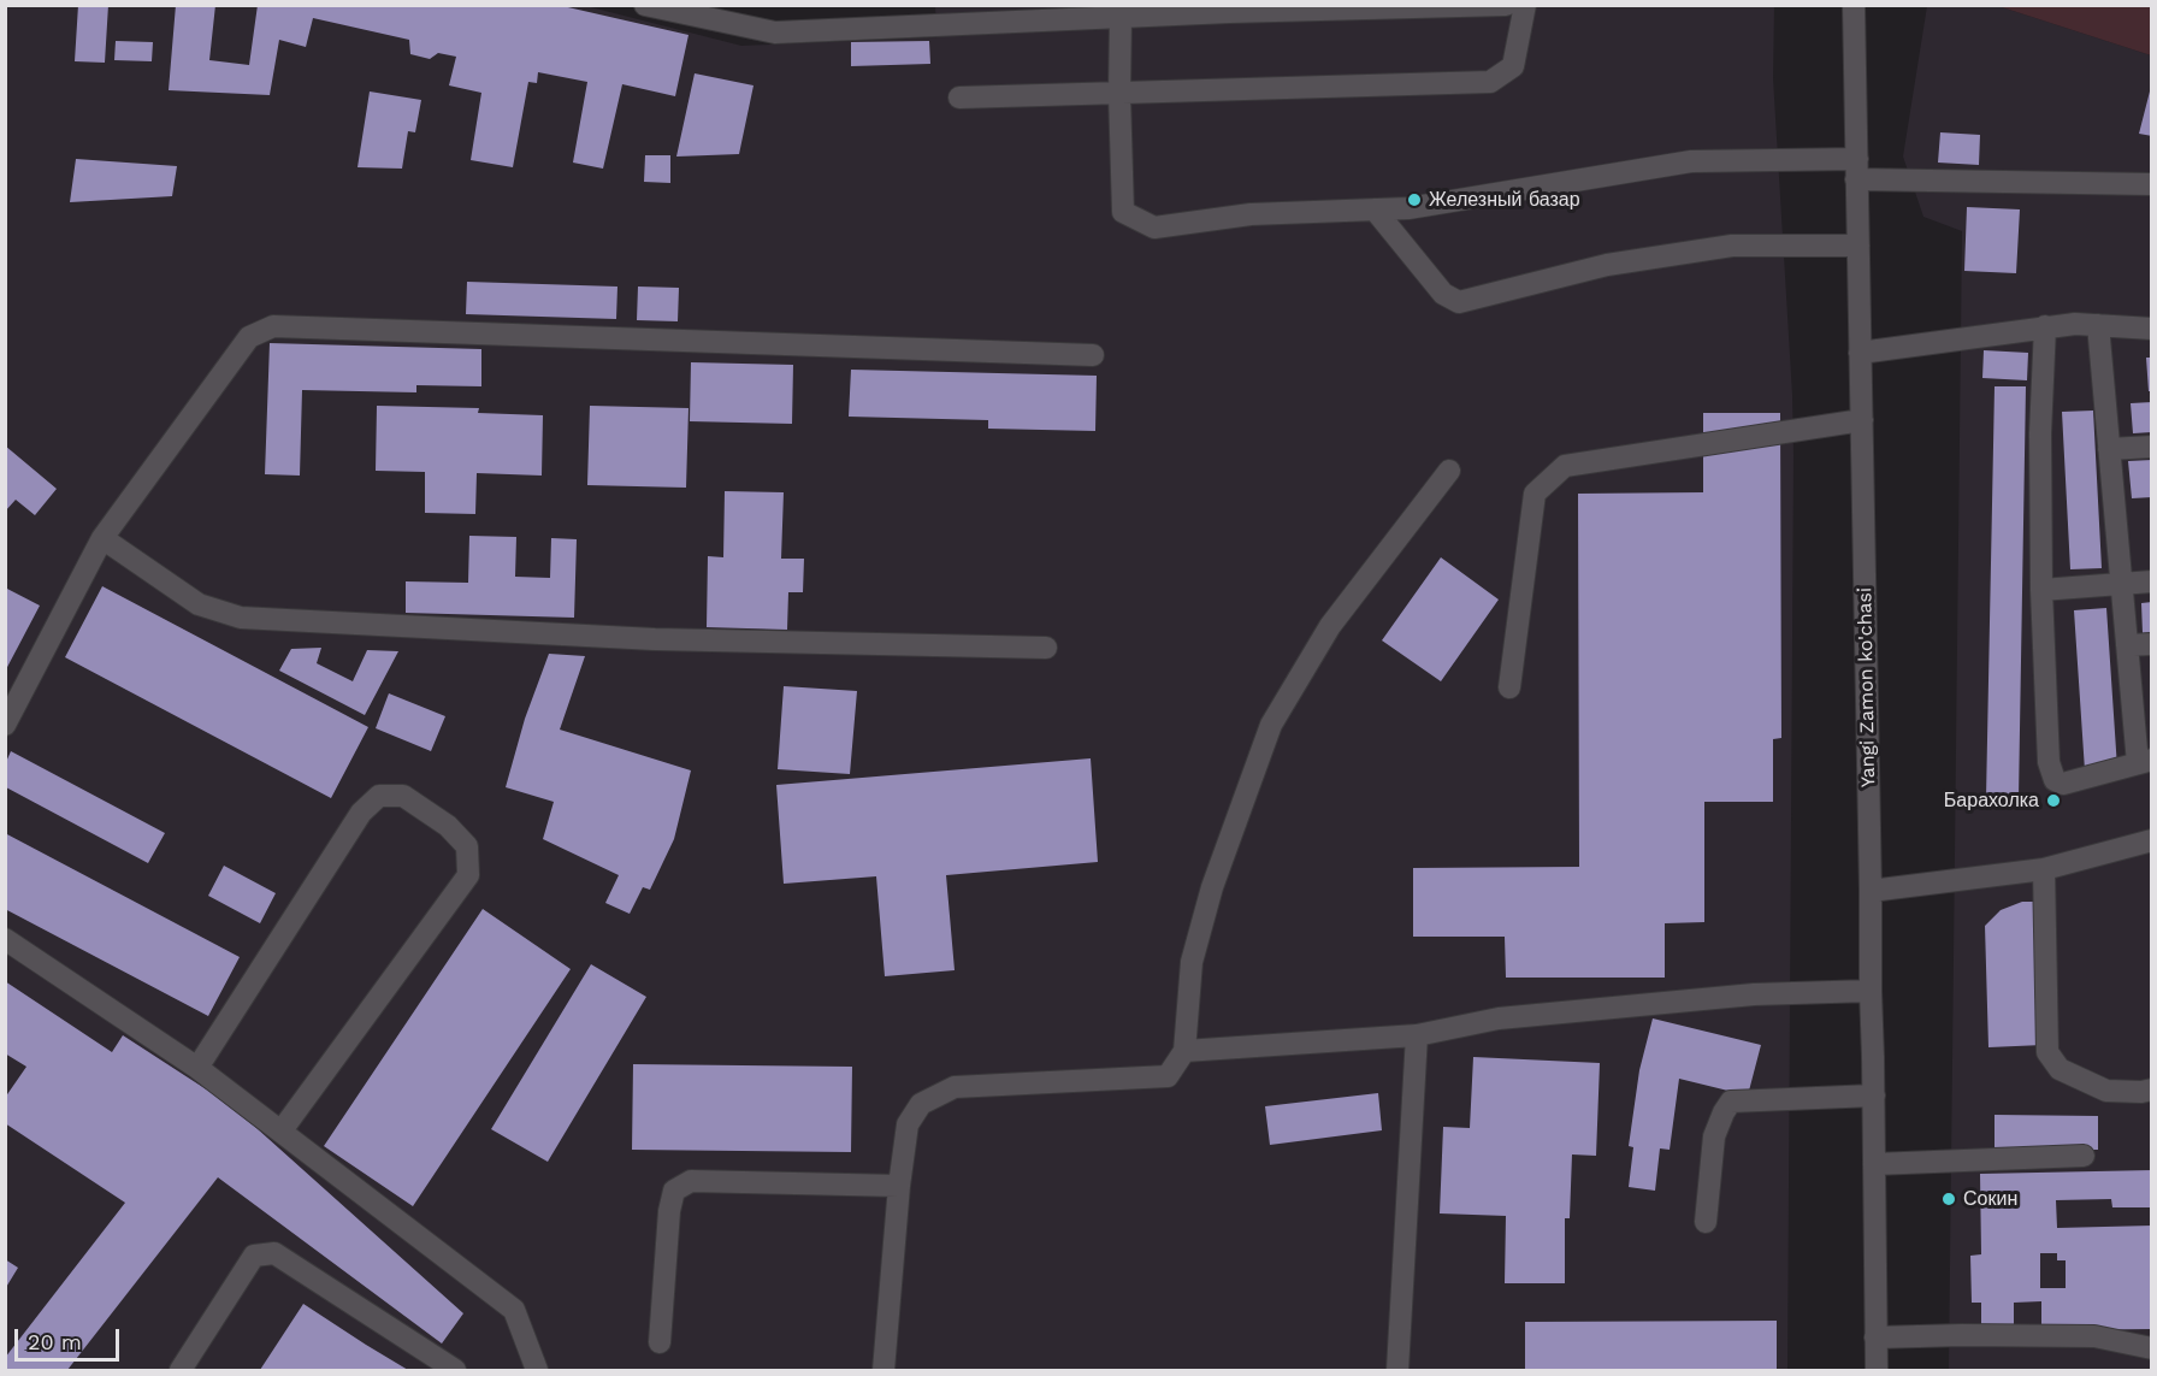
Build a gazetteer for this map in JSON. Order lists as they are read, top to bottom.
{
  "streets": {
    "street": ["Yangi Zamon ko'chasi"]
  },
  "places": ["Железный базар", "Барахолка", "Сокин"],
  "scale_bar": "20 m"
}
